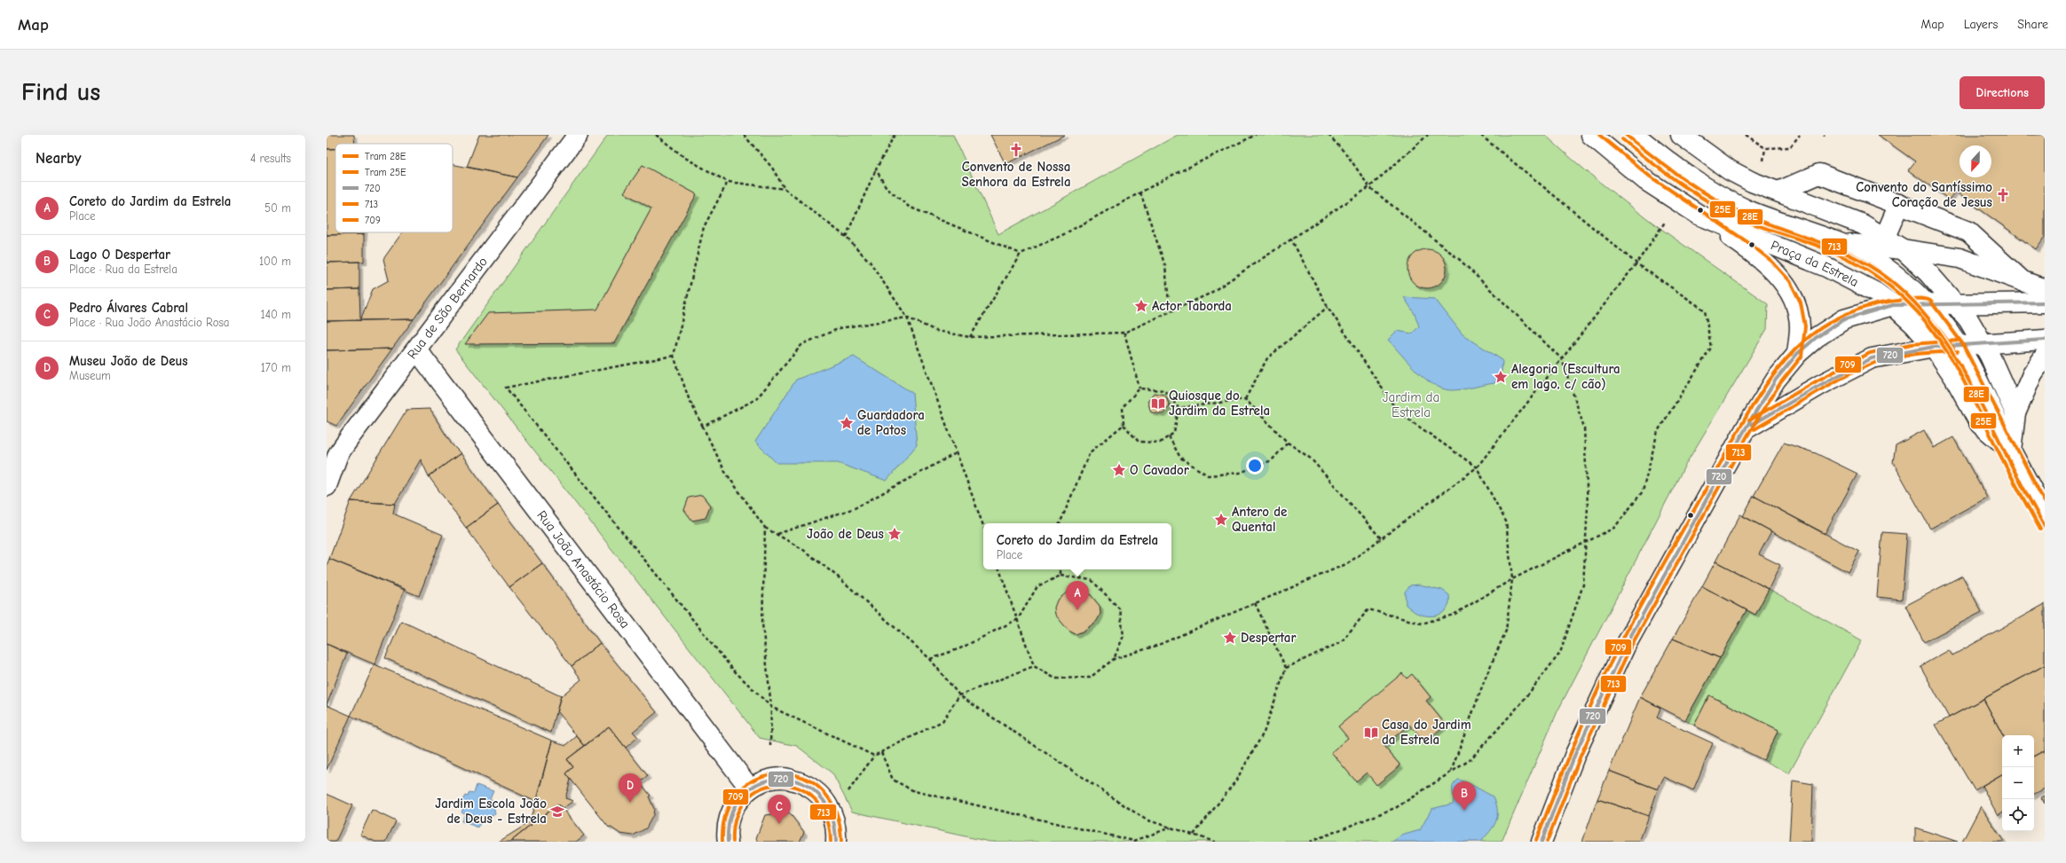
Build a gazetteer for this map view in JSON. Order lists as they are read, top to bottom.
{
  "streets": {
    "main road": ["Praça da Estrela", "Rua de São Bernardo", "Rua João Anastácio Rosa"]
  },
  "crossings": [
    ["Rua de São Bernardo", "Rua João Anastácio Rosa"]
  ],
  "parks": ["Jardim da Estrela"],
  "places": {
    "church": ["Convento de Nossa Senhora da Estrela", "Convento do Santíssimo Coração de Jesus"],
    "place": [
      "Actor Taborda",
      "Alegoria (Escultura em lago, c/ cão)",
      "Guardadora de Patos",
      "O Cavador",
      "Antero de Quental",
      "João de Deus",
      "Despertar"
    ],
    "library": ["Quiosque do Jardim da Estrela", "Casa do Jardim da Estrela"],
    "school or university": ["Jardim Escola João de Deus - Estrela"]
  },
  "lines": [
    "tram line 28E",
    "transit line 713",
    "tram line 25E",
    "transit line 709",
    "transit line 720"
  ],
  "legend": [
    "Tram 28E",
    "Tram 25E",
    "720",
    "713",
    "709"
  ],
  "north": "bottom",
  "page": {
    "header": "Map",
    "nav": ["Map", "Layers", "Share"],
    "buttons": "Directions",
    "title": "Find us",
    "heading": ["Nearby", "4 results"],
    "list": [
      {
        "mark": "A",
        "name": "Coreto do Jardim da Estrela",
        "note": "Place",
        "value": "50 m"
      },
      {
        "mark": "B",
        "name": "Lago O Despertar",
        "note": "Place · Rua da Estrela",
        "value": "100 m"
      },
      {
        "mark": "C",
        "name": "Pedro Álvares Cabral",
        "note": "Place · Rua João Anastácio Rosa",
        "value": "140 m"
      },
      {
        "mark": "D",
        "name": "Museu João de Deus",
        "note": "Museum",
        "value": "170 m"
      }
    ],
    "popup": ["Coreto do Jardim da Estrela", "Place"],
    "pins": [
      "A",
      "D",
      "B",
      "C"
    ],
    "map_buttons": ["+", "−"]
  }
}
